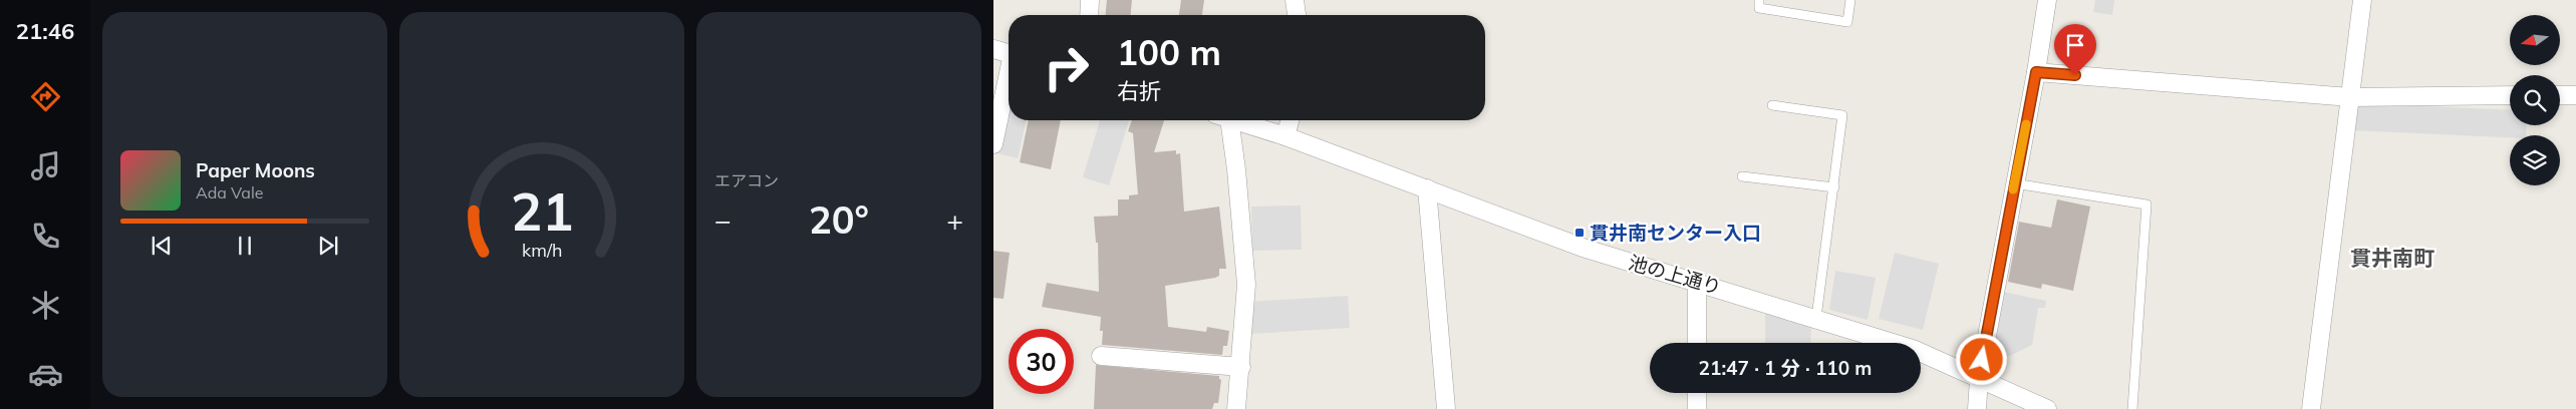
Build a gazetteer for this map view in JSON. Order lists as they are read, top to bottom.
{
  "streets": {
    "street": ["池の上通り"]
  },
  "districts": ["貫井南町"],
  "places": {
    "transit": ["貫井南センター入口"]
  },
  "north": "left",
  "page": {
    "tabs": "21:46",
    "tile": "エアコン",
    "turn": ["100 m", "右折"],
    "song": ["Paper Moons", "Ada Vale"],
    "heat": ["−", "20°", "+"],
    "limit": "30",
    "trip": "21:47 · 1 分 · 110 m",
    "gauge": ["21", "km/h"]
  }
}
